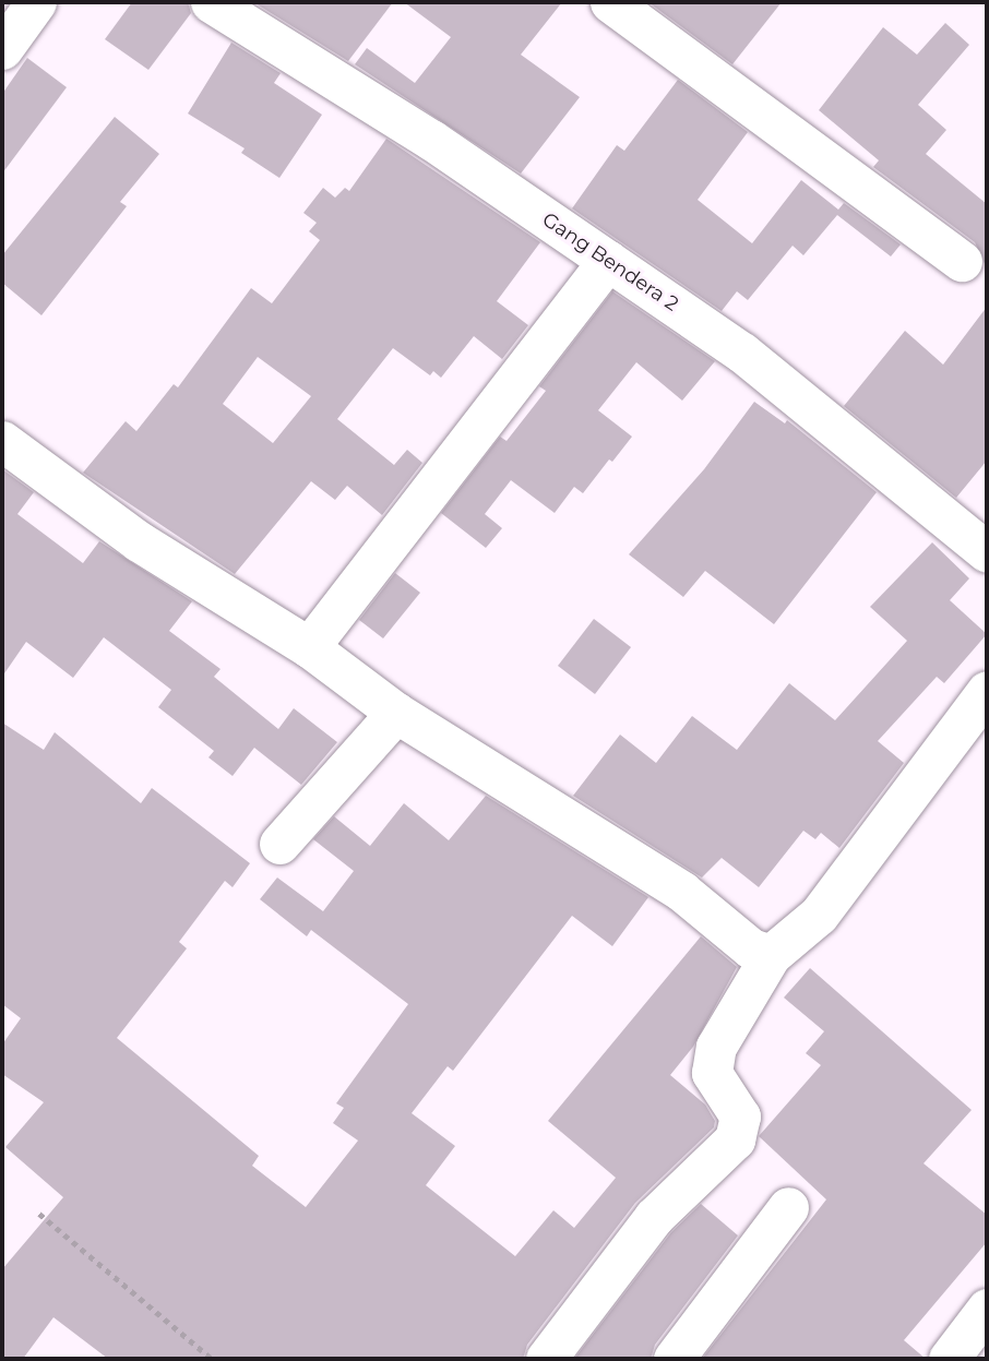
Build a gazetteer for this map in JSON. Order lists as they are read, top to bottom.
{
  "streets": {
    "street": ["Gang Bendera 2"]
  }
}
